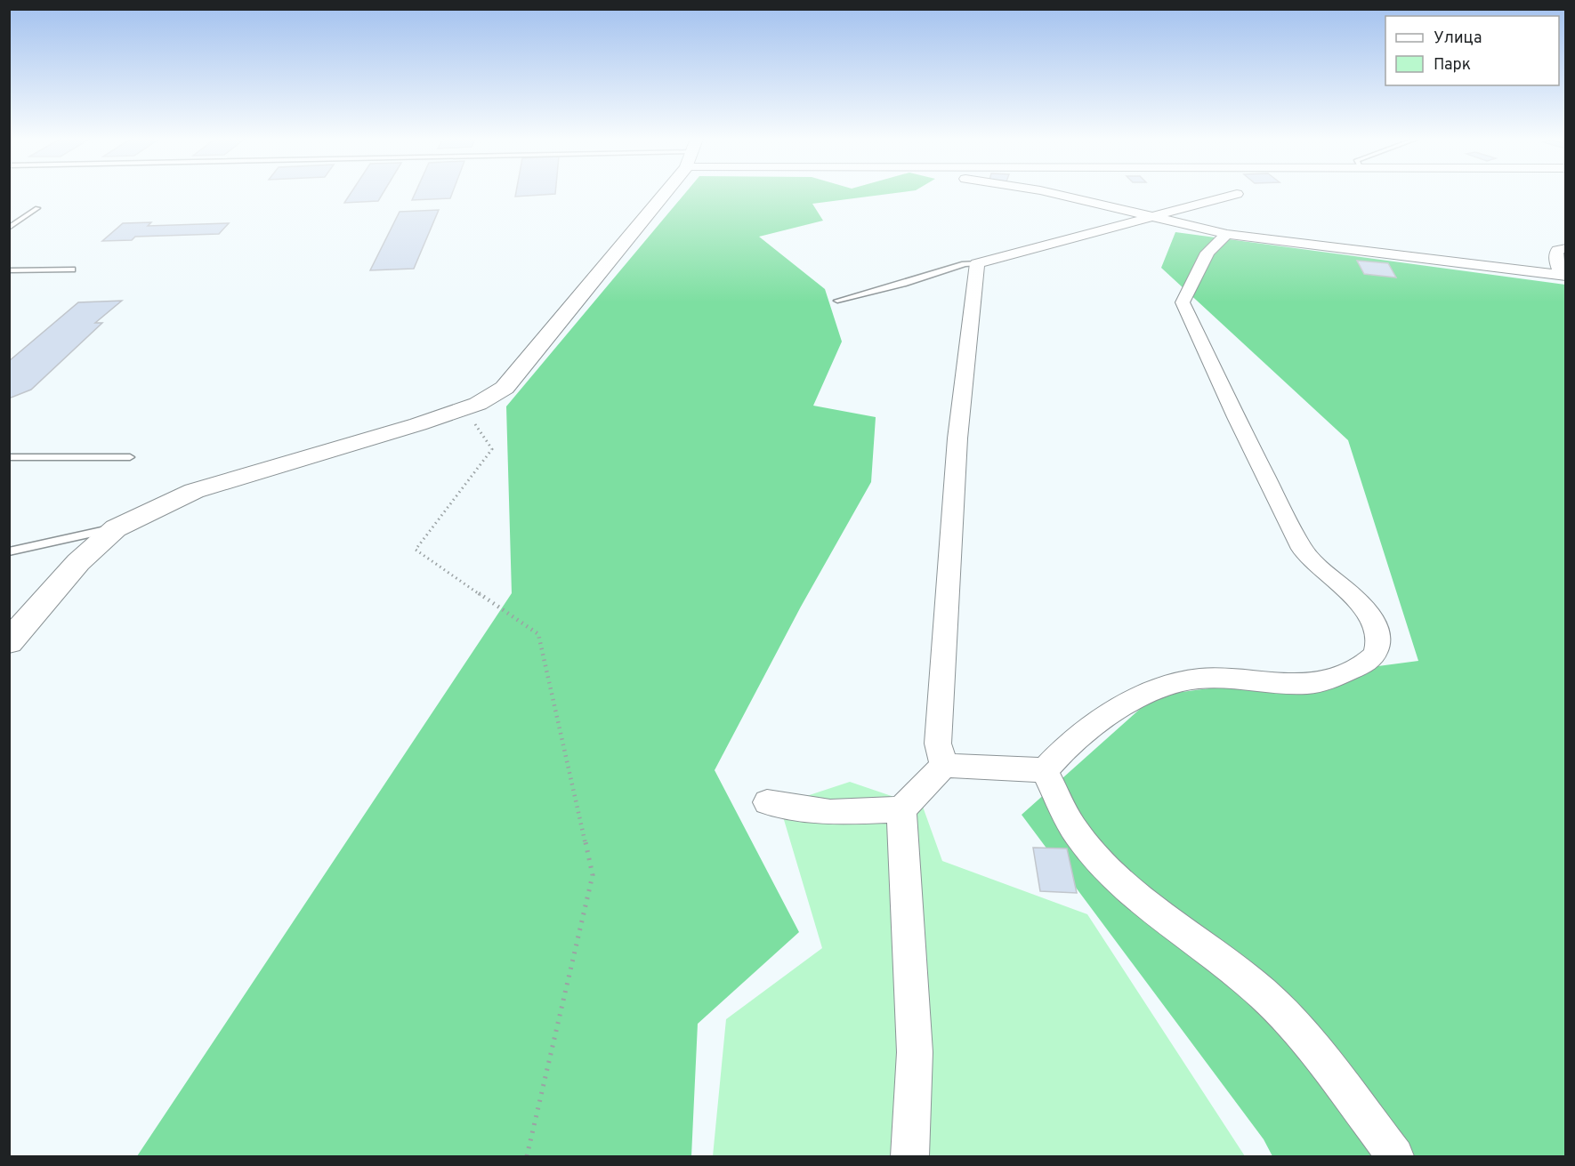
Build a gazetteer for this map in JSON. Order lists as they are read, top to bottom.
{
  "legend": ["Улица", "Парк"]
}
